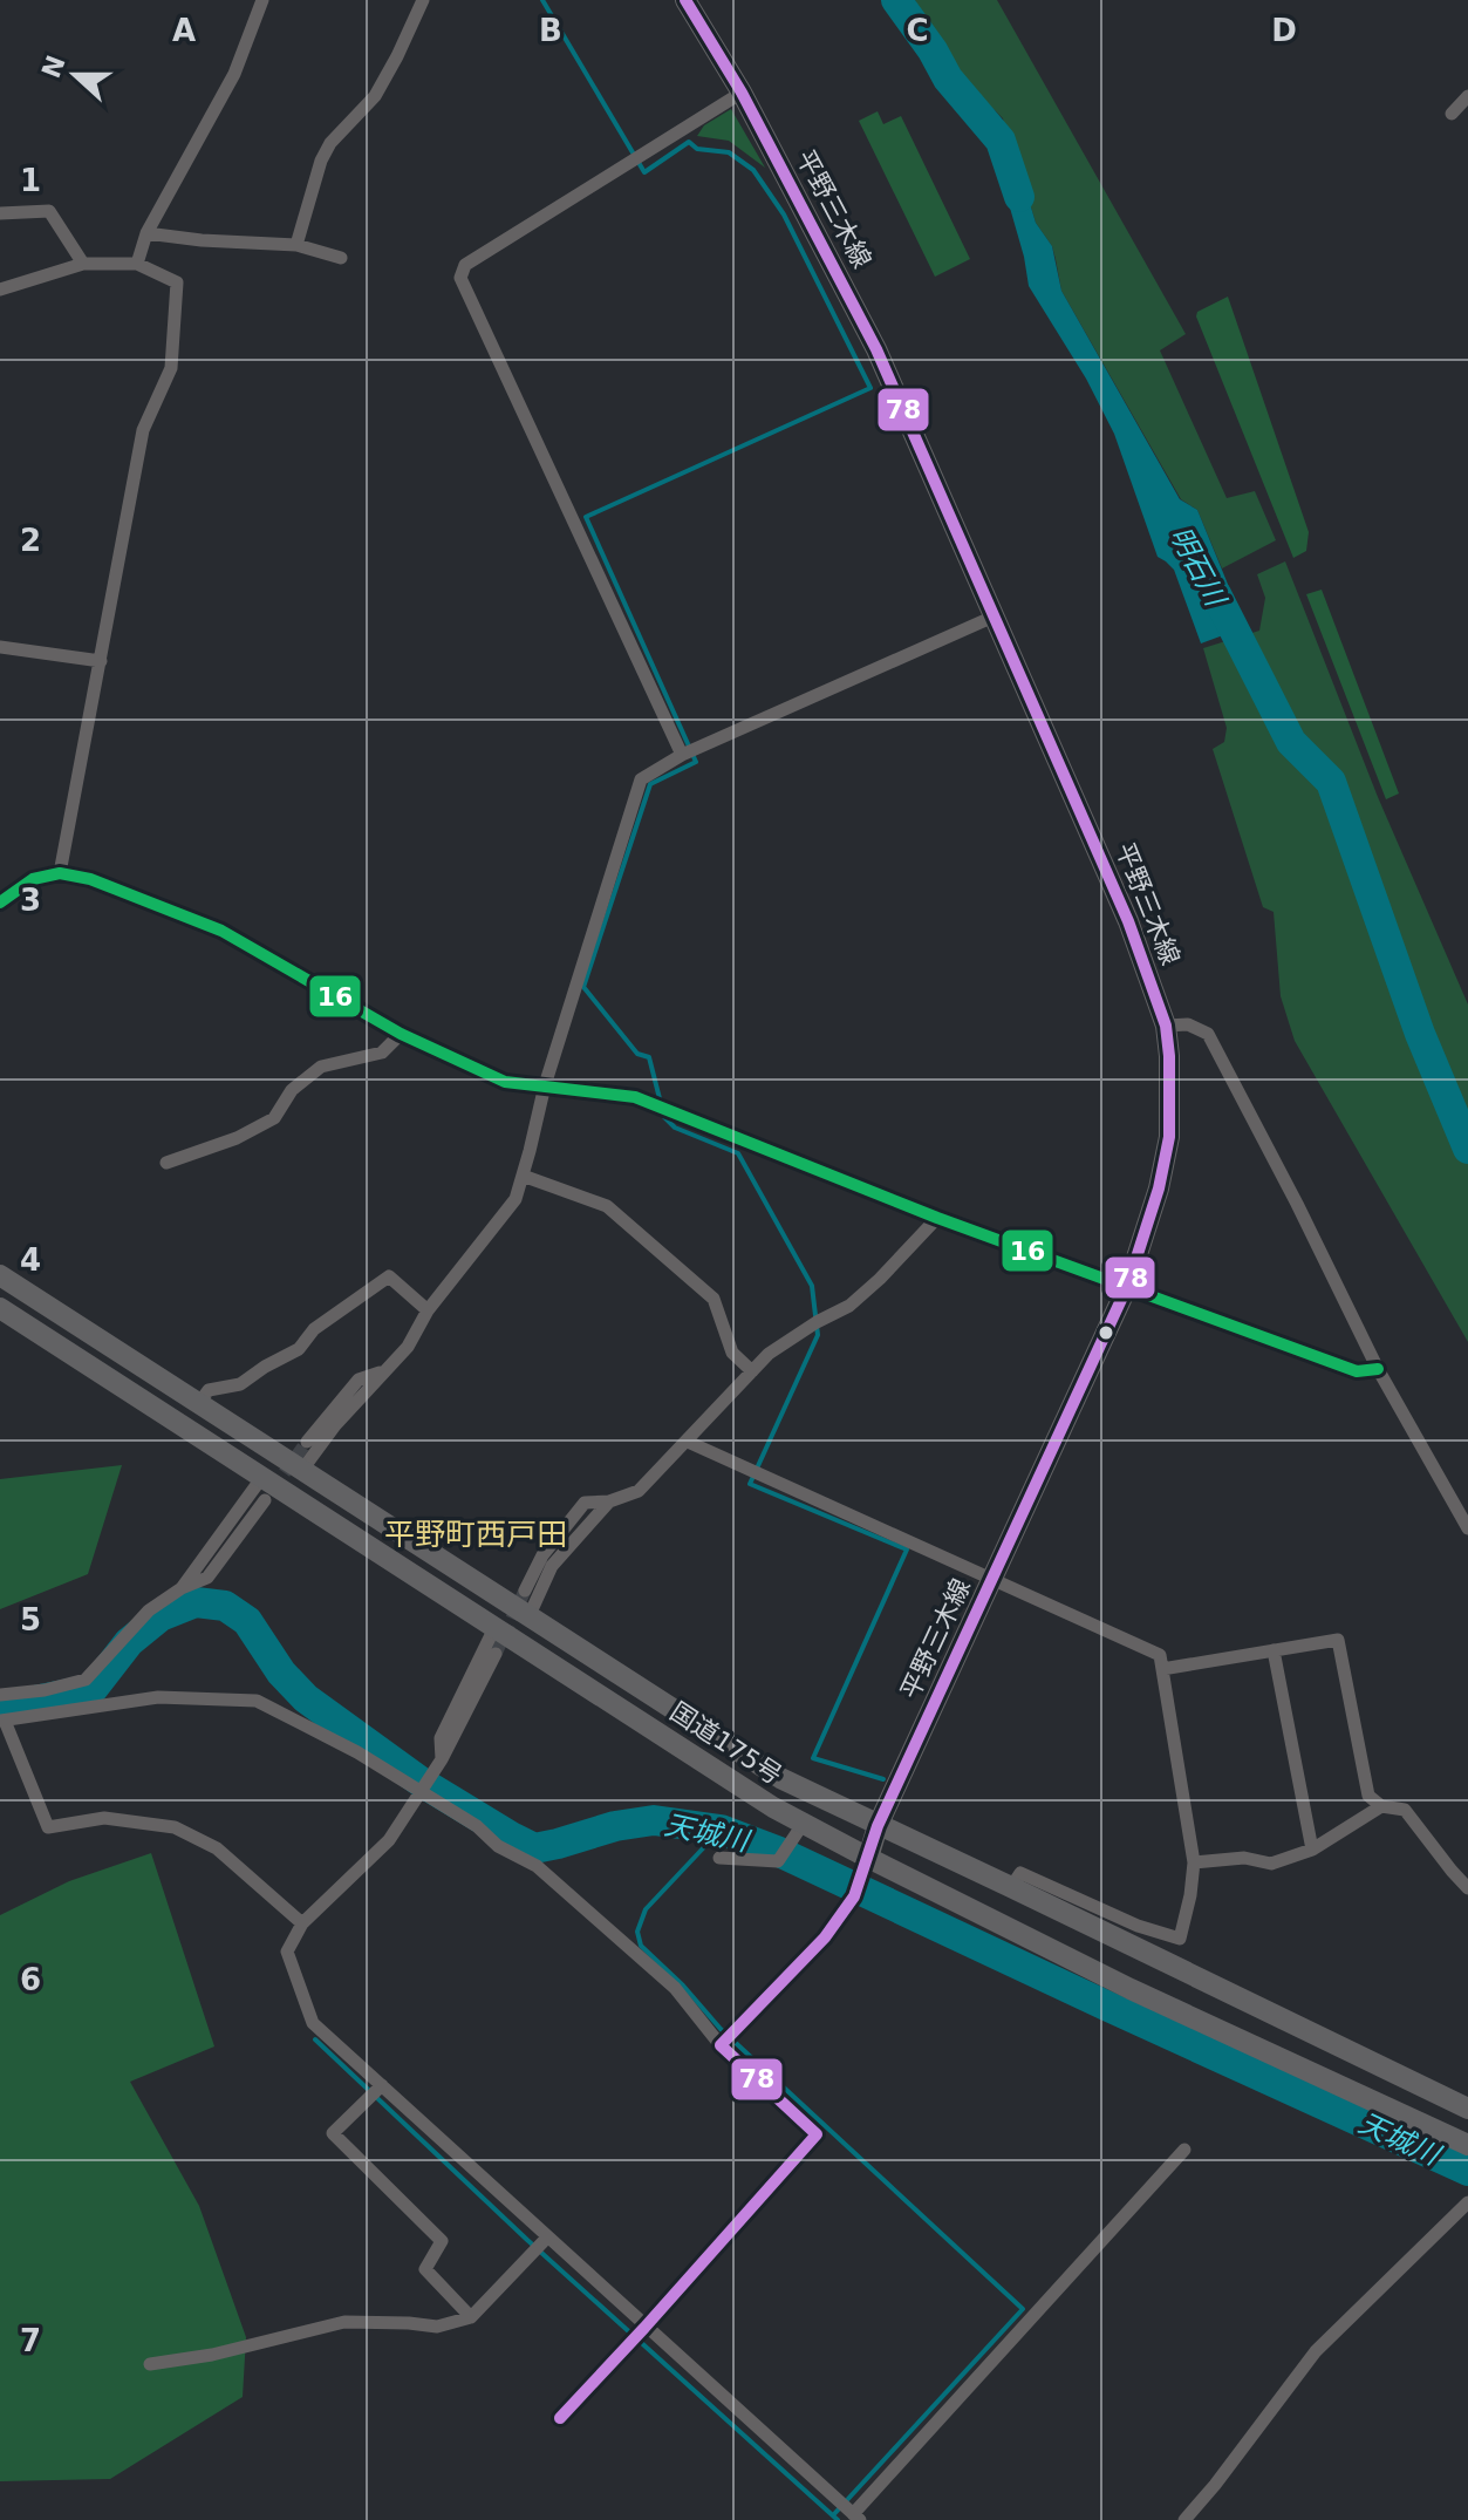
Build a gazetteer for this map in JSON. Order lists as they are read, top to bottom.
{
  "streets": {
    "highway": ["国道175号"],
    "main road": ["平野三木線"]
  },
  "crossings": [
    ["平野三木線", "国道175号"]
  ],
  "districts": ["平野町西戸田"],
  "water": ["明石川", "天城川"],
  "lines": ["transit line 78", "transit line 16"],
  "north": "left",
  "grid": {
    "columns": [
      "A",
      "B",
      "C",
      "D"
    ],
    "rows": [
      "1",
      "2",
      "3",
      "4",
      "5",
      "6",
      "7"
    ]
  }
}
